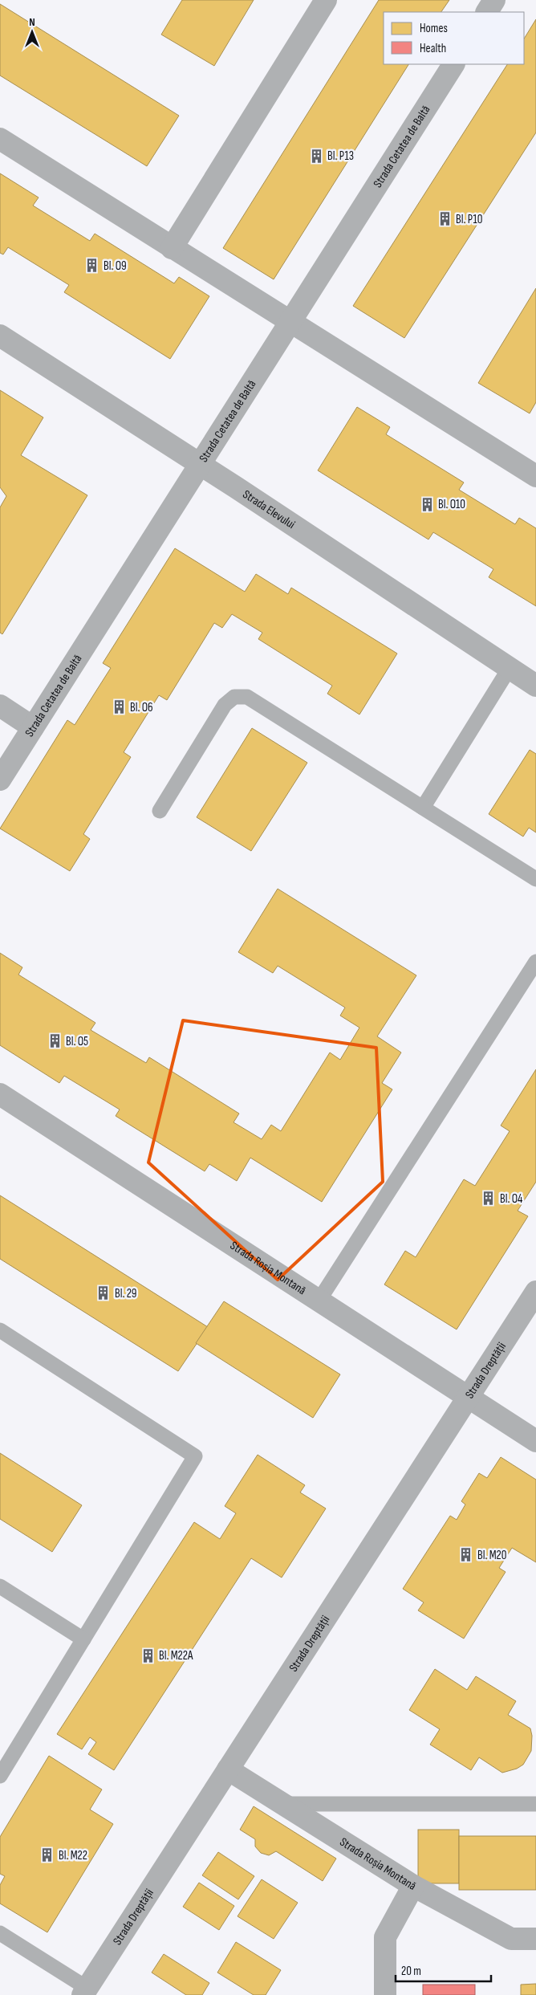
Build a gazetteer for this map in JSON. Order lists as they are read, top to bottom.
{
  "streets": {
    "street": [
      "Strada Cetatea de Baltă",
      "Strada Elevului",
      "Strada Roșia Montană",
      "Strada Dreptății"
    ]
  },
  "crossings": [
    ["Strada Cetatea de Baltă", "Strada Elevului"],
    ["Strada Roșia Montană", "Strada Dreptății"]
  ],
  "places": {
    "building": [
      "Bl. P13",
      "Bl. P10",
      "Bl. O9",
      "Bl. O10",
      "Bl. O6",
      "Bl. O5",
      "Bl. O4",
      "Bl. 29",
      "Bl. M20",
      "Bl. M22A",
      "Bl. M22"
    ]
  },
  "legend": ["Homes", "Health"],
  "scale_bar": "20 m",
  "north": "top"
}
